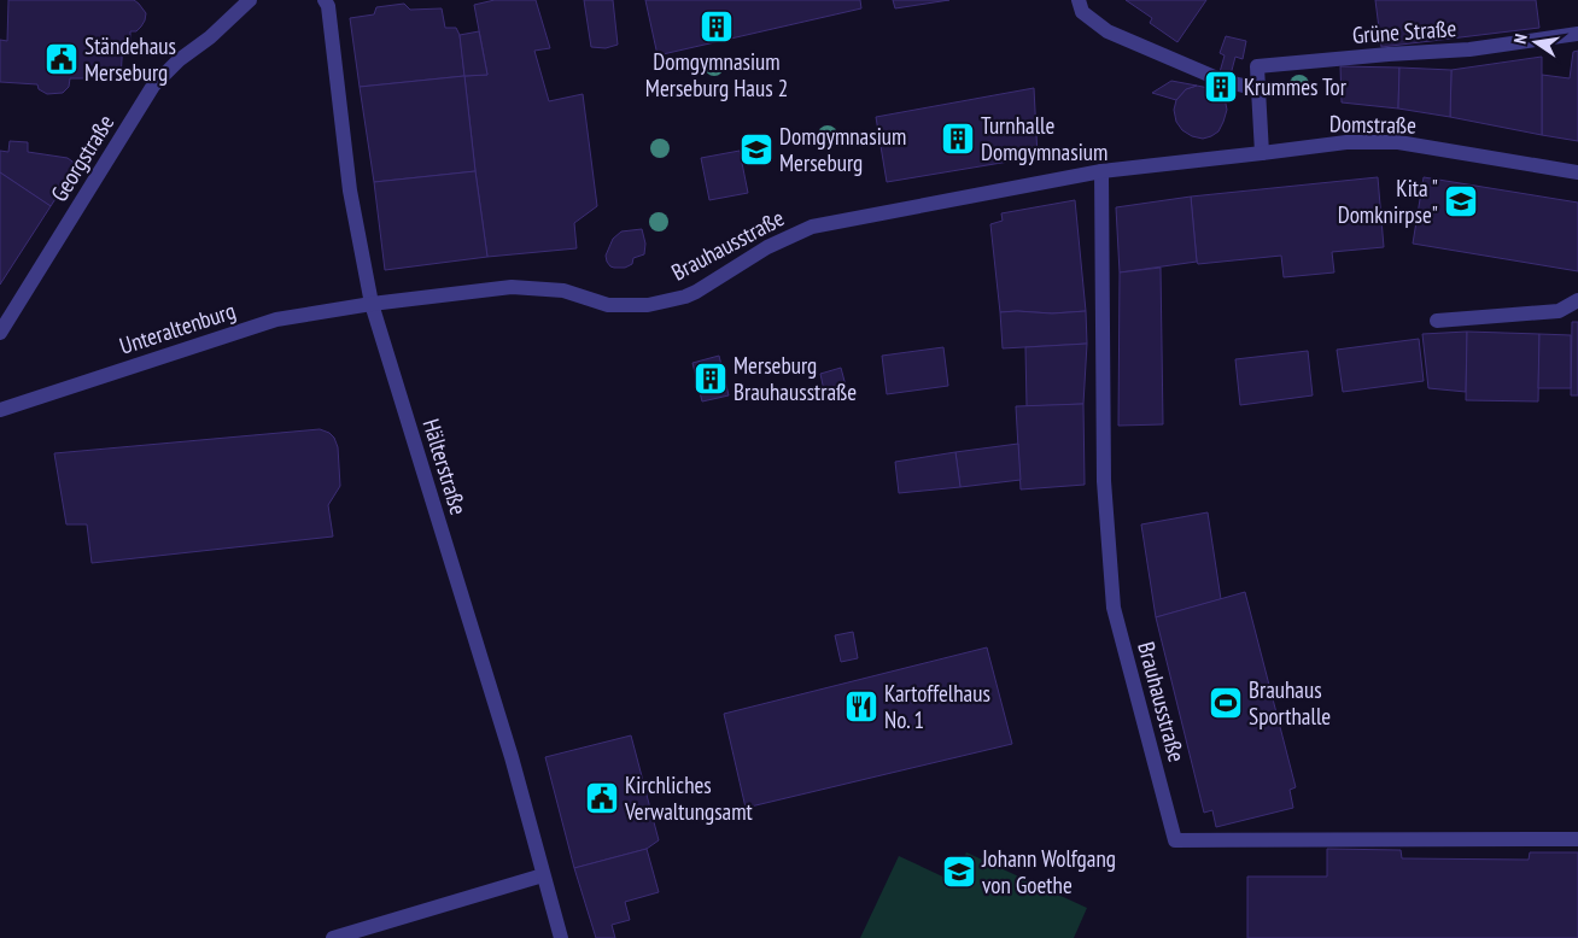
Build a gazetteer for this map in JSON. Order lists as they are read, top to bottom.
{
  "streets": {
    "street": [
      "Grüne Straße",
      "Domstraße",
      "Georgstraße",
      "Brauhausstraße",
      "Unteraltenburg",
      "Hälterstraße"
    ]
  },
  "crossings": [
    ["Domstraße", "Brauhausstraße"],
    ["Brauhausstraße", "Unteraltenburg"],
    ["Brauhausstraße", "Hälterstraße"],
    ["Unteraltenburg", "Hälterstraße"]
  ],
  "places": {
    "building": [
      "Domgymnasium Merseburg Haus 2",
      "Krummes Tor",
      "Turnhalle Domgymnasium",
      "Merseburg Brauhausstraße"
    ],
    "public building": ["Ständehaus Merseburg", "Kirchliches Verwaltungsamt"],
    "school or university": ["Domgymnasium Merseburg", "Kita \" Domknirpse\"", "Johann Wolfgang von Goethe"],
    "sports": ["Brauhaus Sporthalle"],
    "restaurant": ["Kartoffelhaus No. 1"]
  },
  "north": "left"
}
